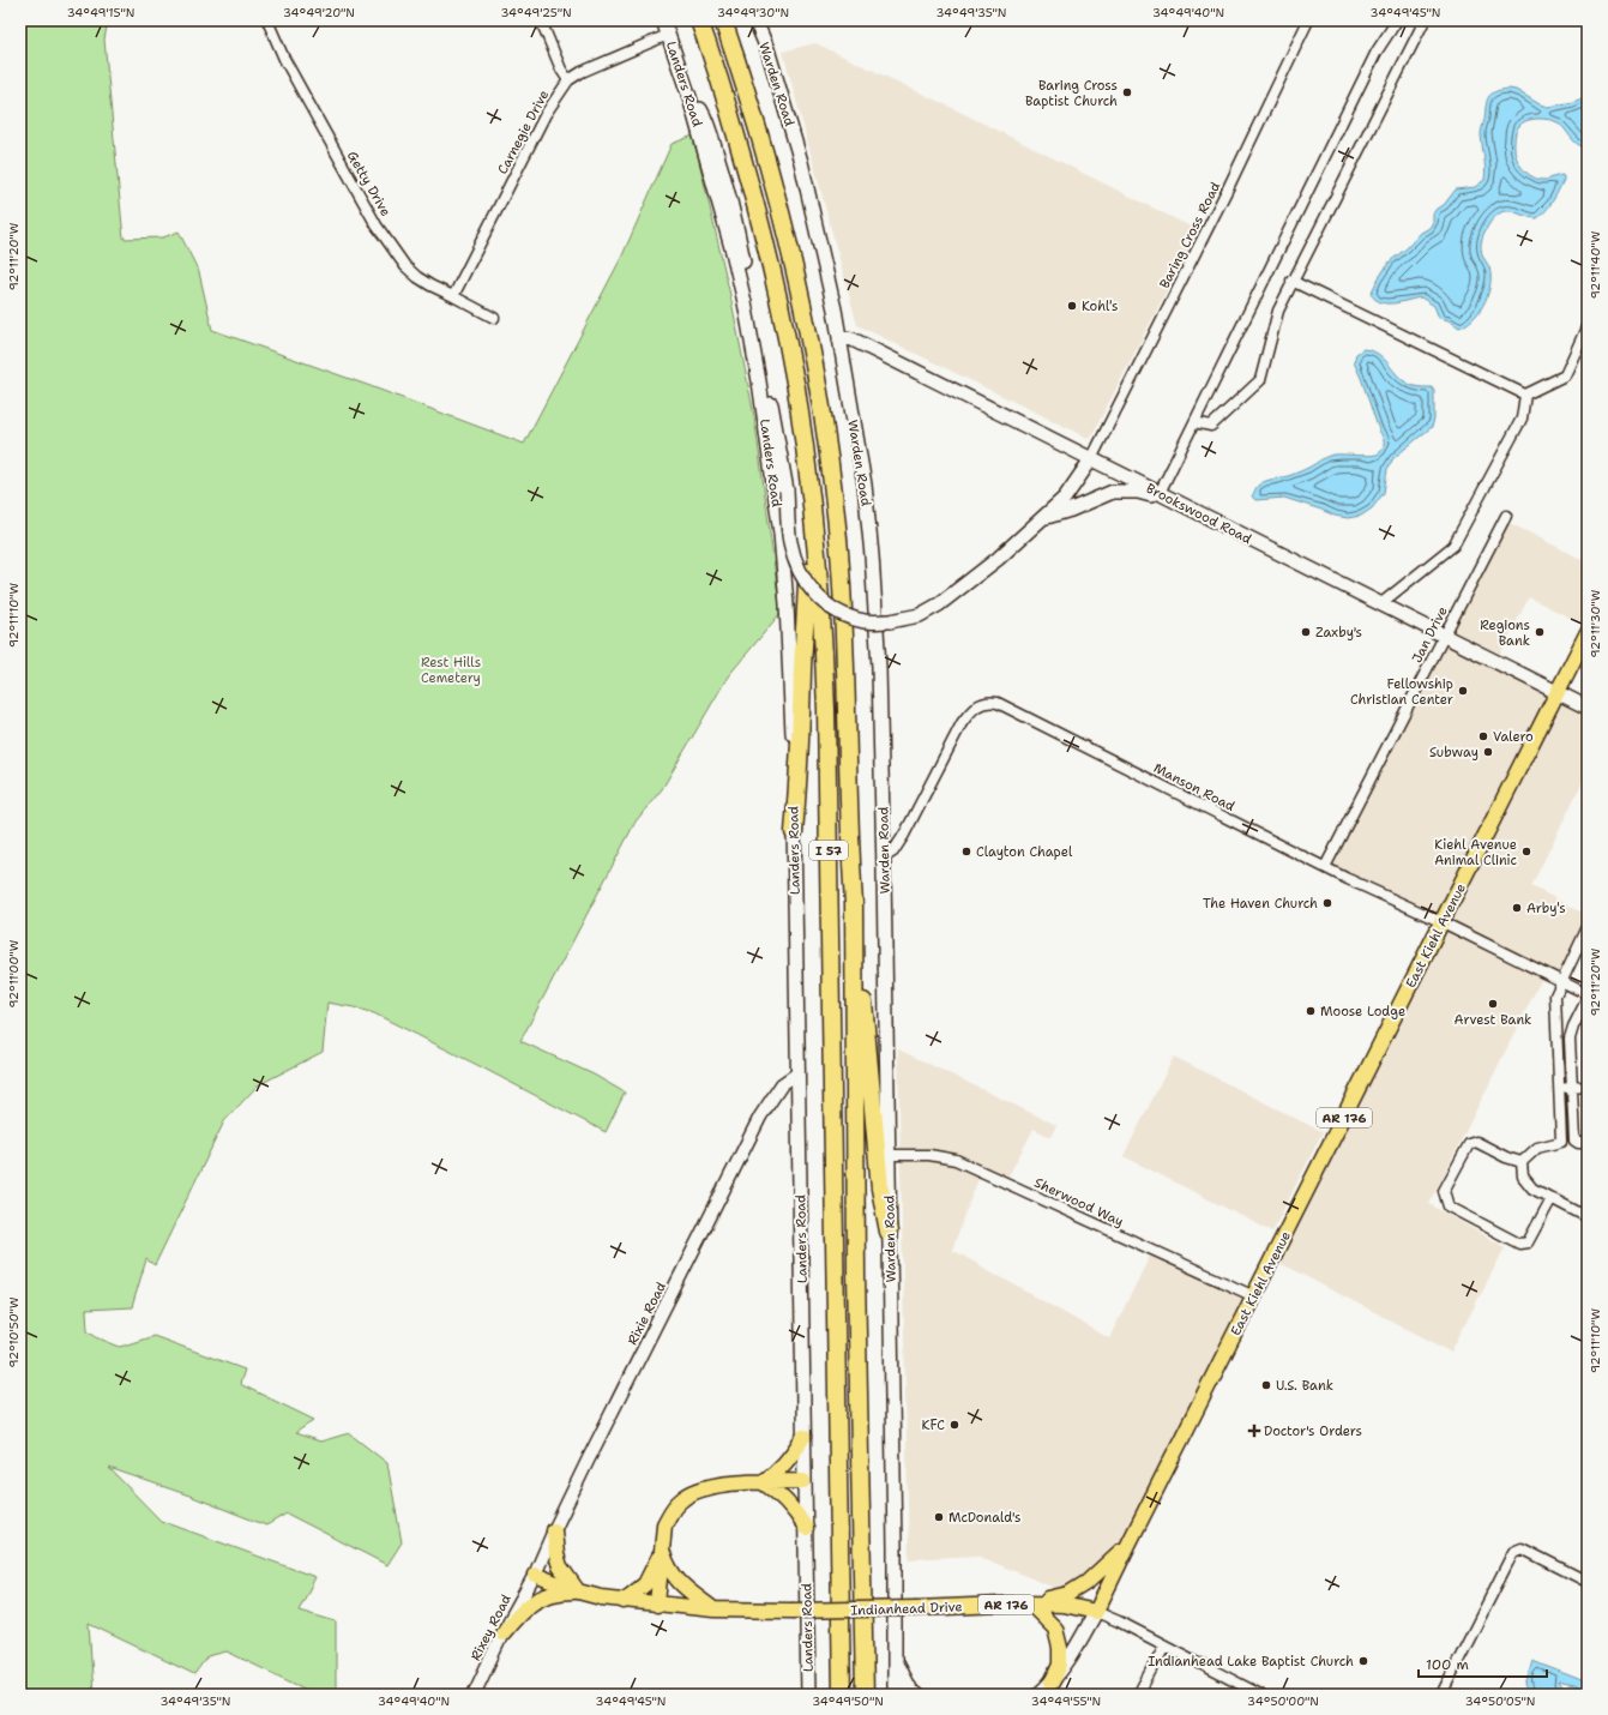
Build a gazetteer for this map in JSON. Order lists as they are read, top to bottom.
{
  "streets": {
    "highway": ["I 57"],
    "main road": [
      "Landers Road",
      "Warden Road",
      "Brookswood Road",
      "East Kiehl Avenue",
      "AR 176",
      "Indianhead Drive"
    ],
    "street": [
      "Carnegie Drive",
      "Getty Drive",
      "Baring Cross Road",
      "Jan Drive",
      "Manson Road",
      "Sherwood Way",
      "Rixie Road",
      "Rixey Road"
    ]
  },
  "crossings": [
    ["Landers Road", "Carnegie Drive"],
    ["Landers Road", "Rixie Road"],
    ["Warden Road", "Brookswood Road"],
    ["Warden Road", "Manson Road"],
    ["Warden Road", "Sherwood Way"],
    ["Carnegie Drive", "Getty Drive"],
    ["Baring Cross Road", "Brookswood Road"],
    ["Brookswood Road", "Jan Drive"],
    ["Brookswood Road", "East Kiehl Avenue"],
    ["Jan Drive", "Manson Road"],
    ["Manson Road", "East Kiehl Avenue"],
    ["East Kiehl Avenue", "Sherwood Way"],
    ["East Kiehl Avenue", "Indianhead Drive"],
    ["AR 176", "Indianhead Drive"],
    ["Rixie Road", "Rixey Road"]
  ],
  "parks": ["Rest Hills Cemetery"],
  "places": {
    "other": [
      "Baring Cross Baptist Church",
      "Kohl's",
      "Zaxby's",
      "Regions Bank",
      "Fellowship Christian Center",
      "Valero",
      "Subway",
      "Clayton Chapel",
      "Kiehl Avenue Animal Clinic",
      "The Haven Church",
      "Arby's",
      "Arvest Bank",
      "Moose Lodge",
      "U.S. Bank",
      "KFC",
      "McDonald's",
      "Indianhead Lake Baptist Church"
    ],
    "health": ["Doctor's Orders"]
  },
  "scale_bar": "100 m",
  "coordinates": [
    "34°49'15\"N",
    "34°49'20\"N",
    "34°49'25\"N",
    "34°49'30\"N",
    "34°49'35\"N",
    "34°49'40\"N",
    "34°49'45\"N",
    "92°11'20\"W",
    "92°11'40\"W",
    "92°11'10\"W",
    "92°11'30\"W",
    "92°11'00\"W",
    "92°10'50\"W",
    "34°49'50\"N",
    "34°49'55\"N",
    "34°50'00\"N",
    "34°50'05\"N"
  ]
}
